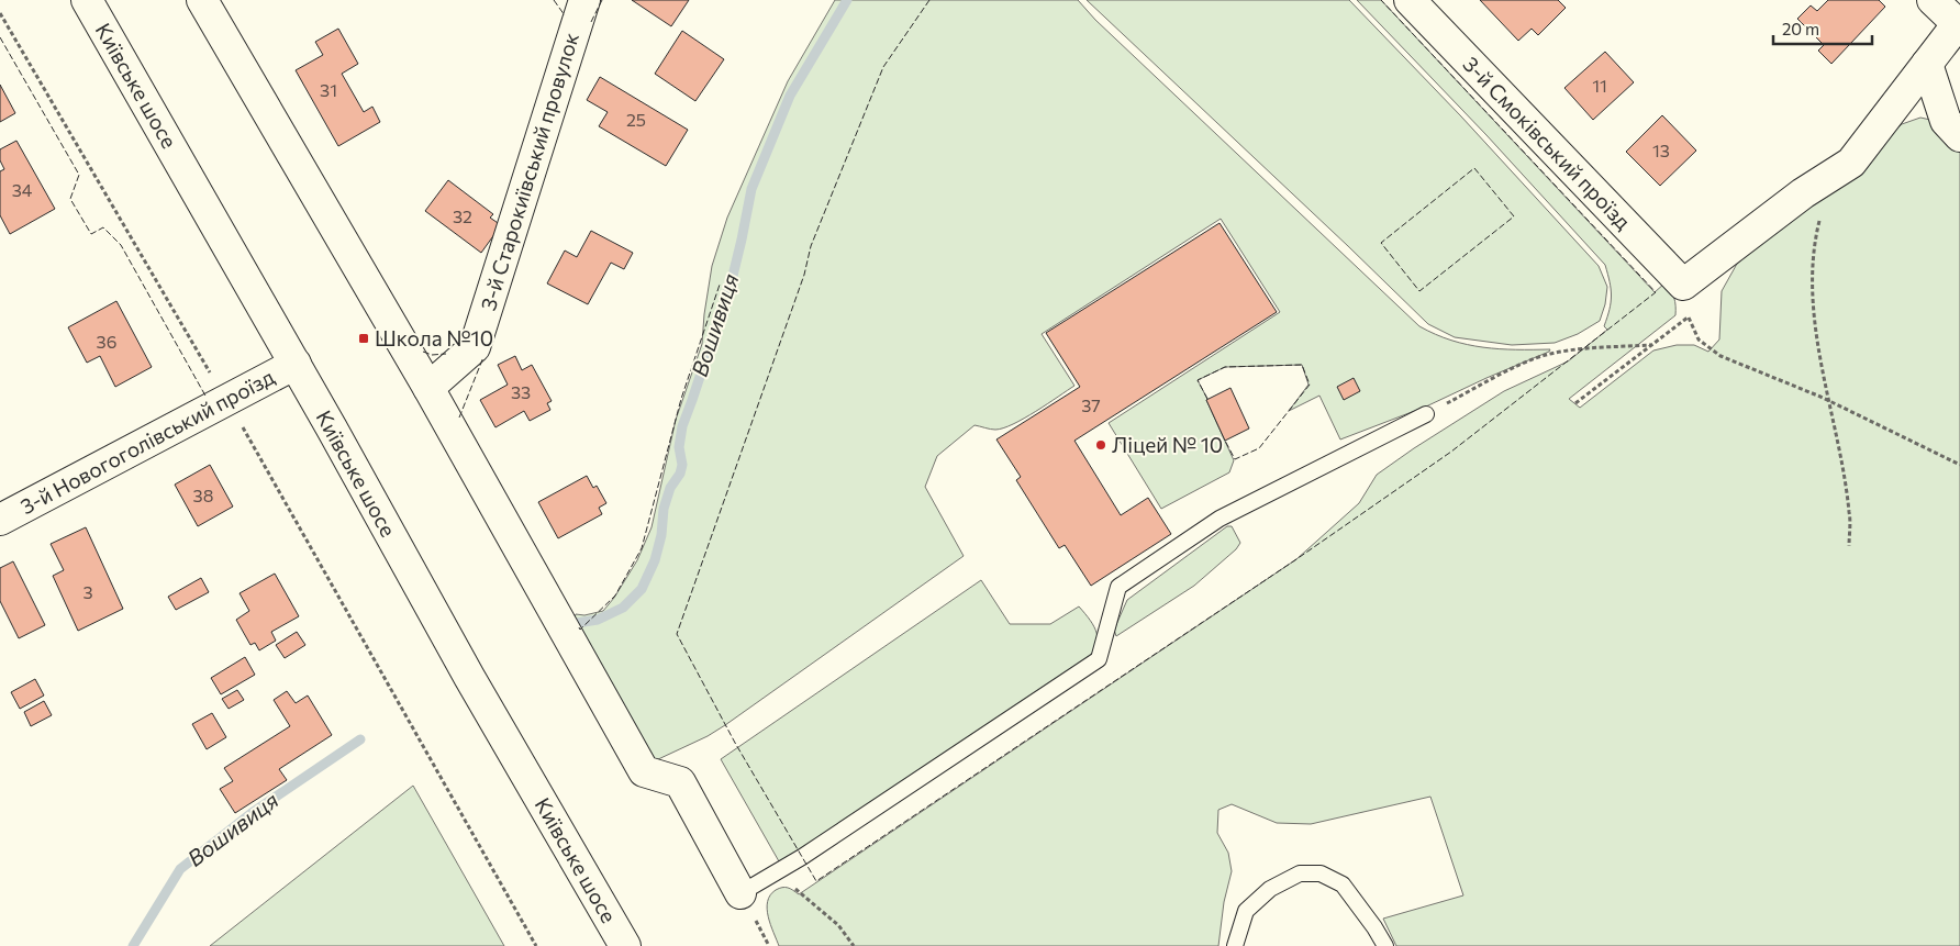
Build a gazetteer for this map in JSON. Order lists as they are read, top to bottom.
{
  "streets": {
    "street": [
      "Київське шосе",
      "3-й Смоківський проїзд",
      "3-й Старокиївський провулок",
      "3-й Новогоголівський проїзд"
    ]
  },
  "crossings": [
    ["Київське шосе", "3-й Новогоголівський проїзд"]
  ],
  "water": ["Вошивиця"],
  "places": {
    "transit": ["Школа №10"],
    "other": ["Ліцей № 10"]
  },
  "house_numbers": [
    "11",
    "31",
    "25",
    "13",
    "34",
    "32",
    "36",
    "33",
    "37",
    "38",
    "3"
  ],
  "scale_bar": "20 m"
}
